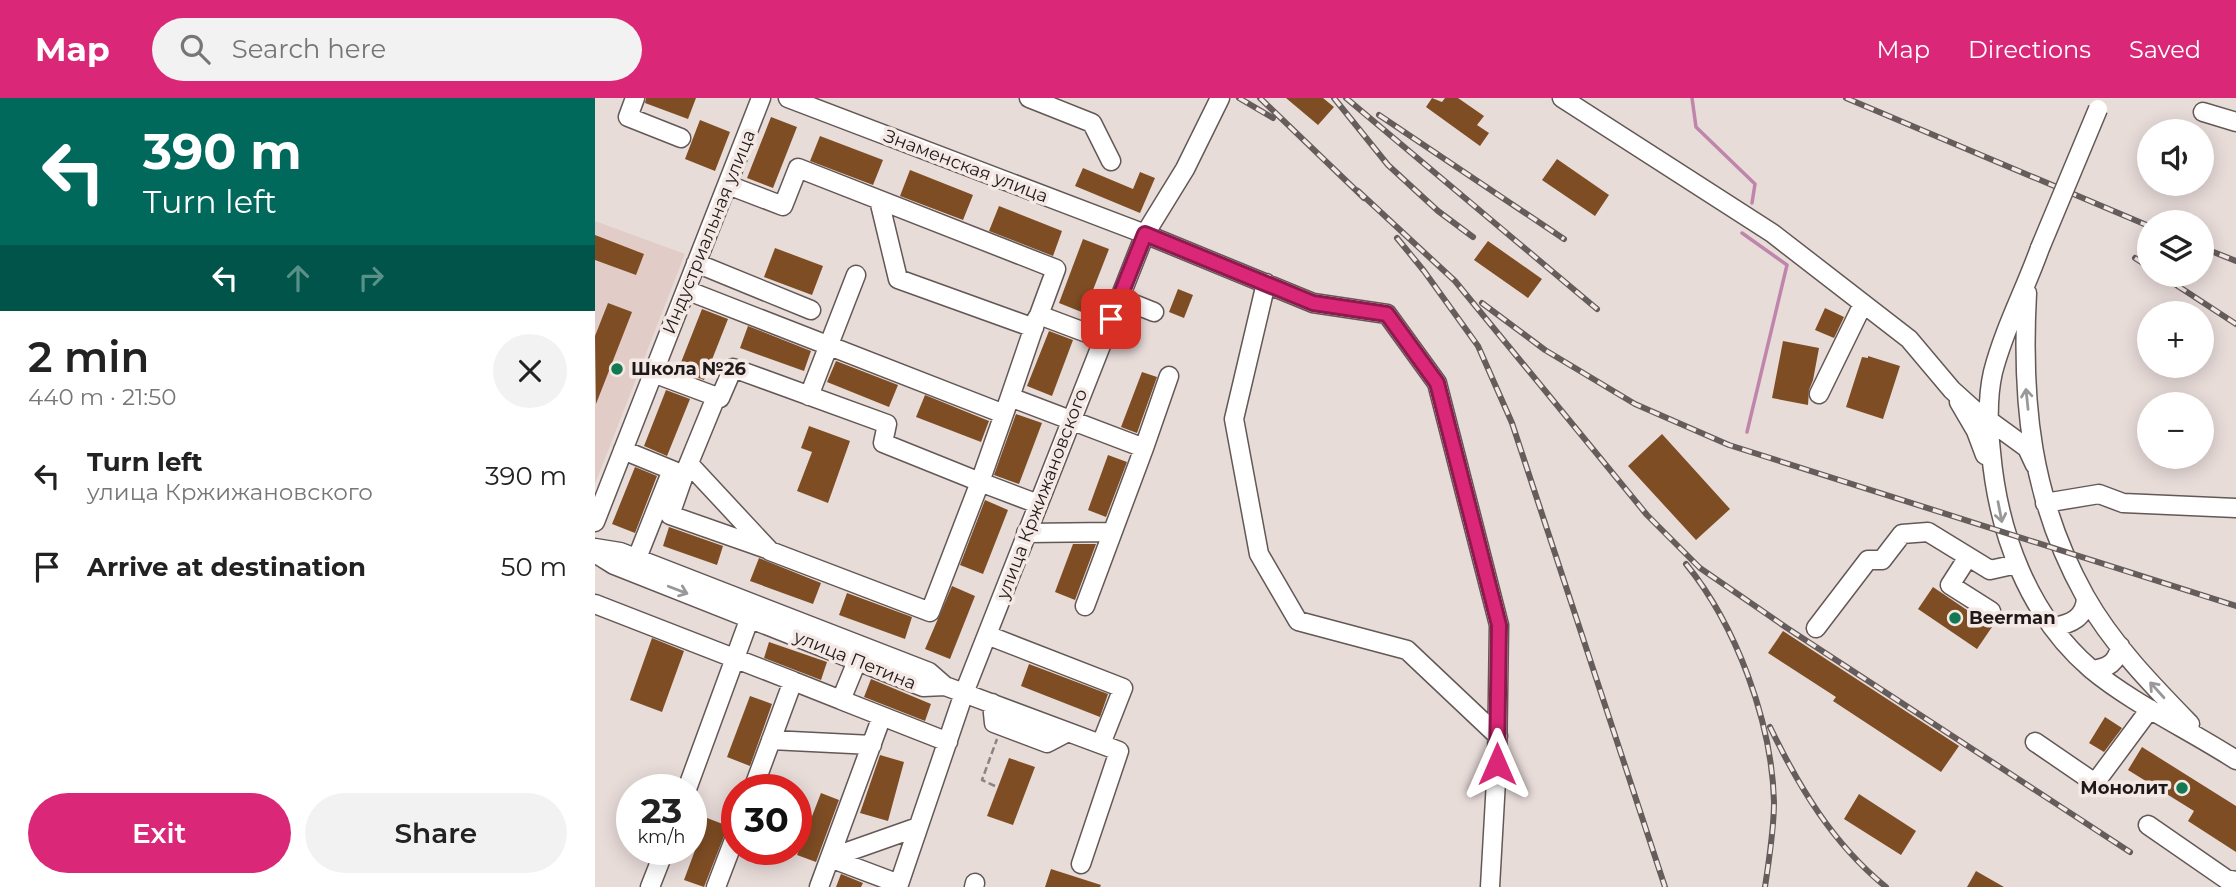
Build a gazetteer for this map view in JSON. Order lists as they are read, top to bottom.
{
  "streets": {
    "street": [
      "Знаменская улица",
      "Индустриальная улица",
      "улица Кржижановского",
      "улица Петина"
    ]
  },
  "crossings": [
    ["Знаменская улица", "улица Кржижановского"],
    ["улица Кржижановского", "улица Петина"]
  ],
  "places": ["Школа №26", "Beerman", "Монолит"],
  "page": {
    "header": "Map",
    "search": "Search here",
    "nav": ["Map", "Directions", "Saved"],
    "turn": ["390 m", "Turn left"],
    "map_buttons": ["+", "−"],
    "heading": ["2 min", "440 m · 21:50"],
    "list": [
      {
        "name": "Turn left",
        "note": "улица Кржижановского",
        "value": "390 m"
      },
      {
        "name": "Arrive at destination",
        "value": "50 m"
      }
    ],
    "speed": "23 km/h",
    "limit": "30",
    "buttons": ["Exit", "Share"]
  }
}
